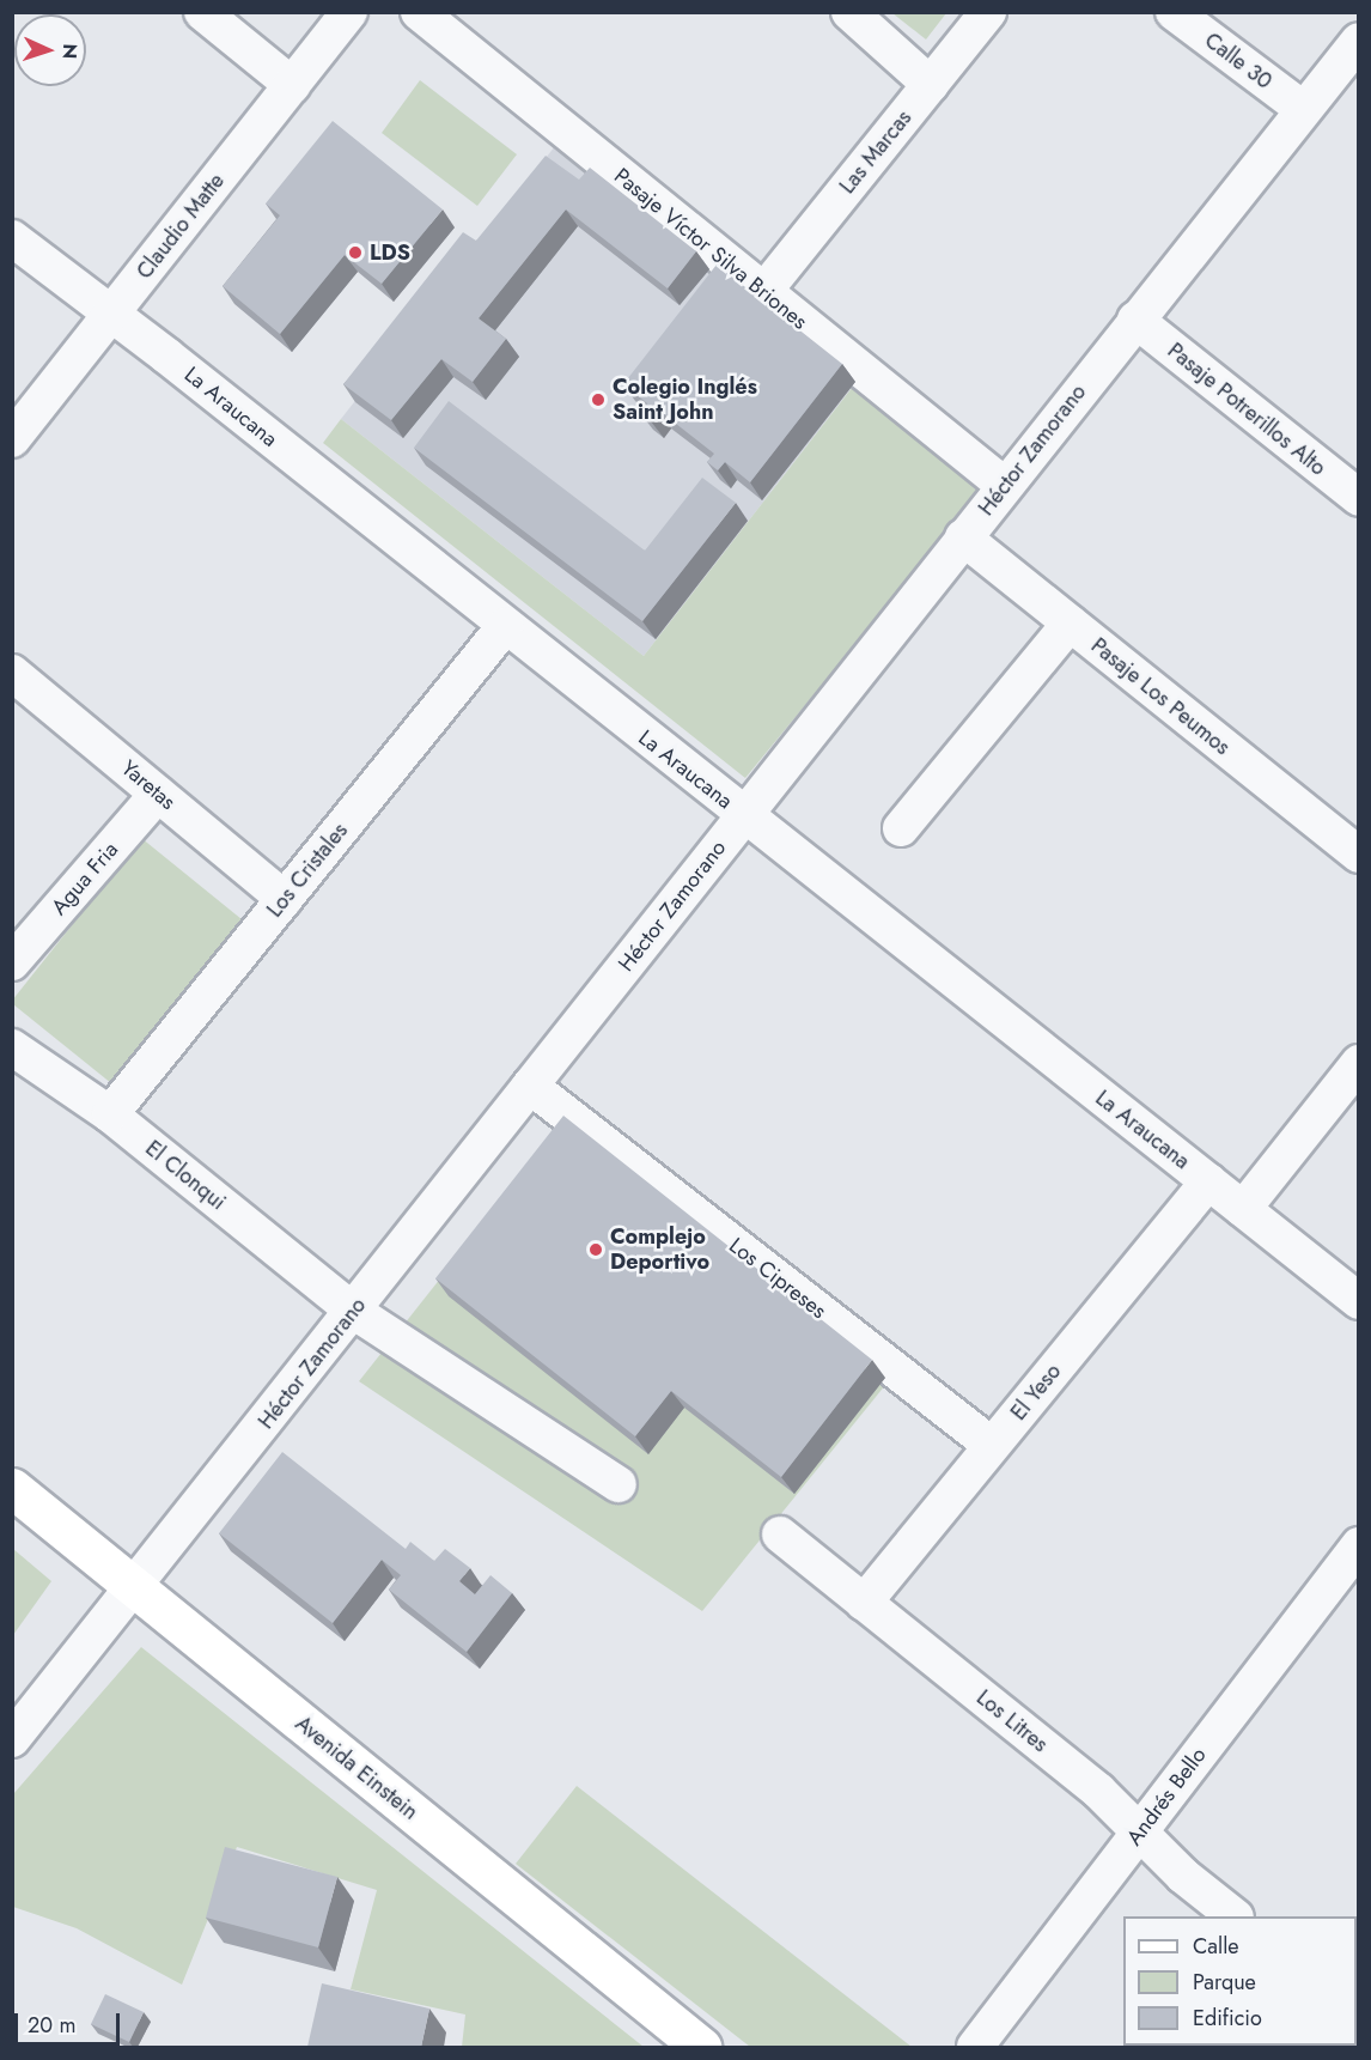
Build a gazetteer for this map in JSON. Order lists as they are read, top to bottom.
{
  "streets": {
    "main road": ["Avenida Einstein"],
    "street": [
      "Calle 30",
      "Las Marcas",
      "Claudio Matte",
      "Pasaje Víctor Silva Briones",
      "La Araucana",
      "Pasaje Potrerillos Alto",
      "Héctor Zamorano",
      "Pasaje Los Peumos",
      "Yaretas",
      "Los Cristales",
      "Agua Fria",
      "El Clonqui",
      "Los Cipreses",
      "El Yeso",
      "Los Litres",
      "Andrés Bello"
    ]
  },
  "crossings": [
    ["Calle 30", "Héctor Zamorano"],
    ["Las Marcas", "Pasaje Víctor Silva Briones"],
    ["Claudio Matte", "La Araucana"],
    ["Pasaje Víctor Silva Briones", "Héctor Zamorano"],
    ["La Araucana", "Héctor Zamorano"],
    ["La Araucana", "Los Cristales"],
    ["La Araucana", "El Yeso"],
    ["Pasaje Potrerillos Alto", "Héctor Zamorano"],
    ["Héctor Zamorano", "Pasaje Los Peumos"],
    ["Héctor Zamorano", "El Clonqui"],
    ["Héctor Zamorano", "Los Cipreses"],
    ["Héctor Zamorano", "Avenida Einstein"],
    ["Yaretas", "Los Cristales"],
    ["Yaretas", "Agua Fria"],
    ["Los Cristales", "El Clonqui"],
    ["Los Cipreses", "El Yeso"],
    ["El Yeso", "Los Litres"],
    ["Los Litres", "Andrés Bello"]
  ],
  "places": ["LDS", "Colegio Inglés Saint John", "Complejo Deportivo"],
  "legend": ["Calle", "Parque", "Edificio"],
  "scale_bar": "20 m",
  "north": "right"
}
